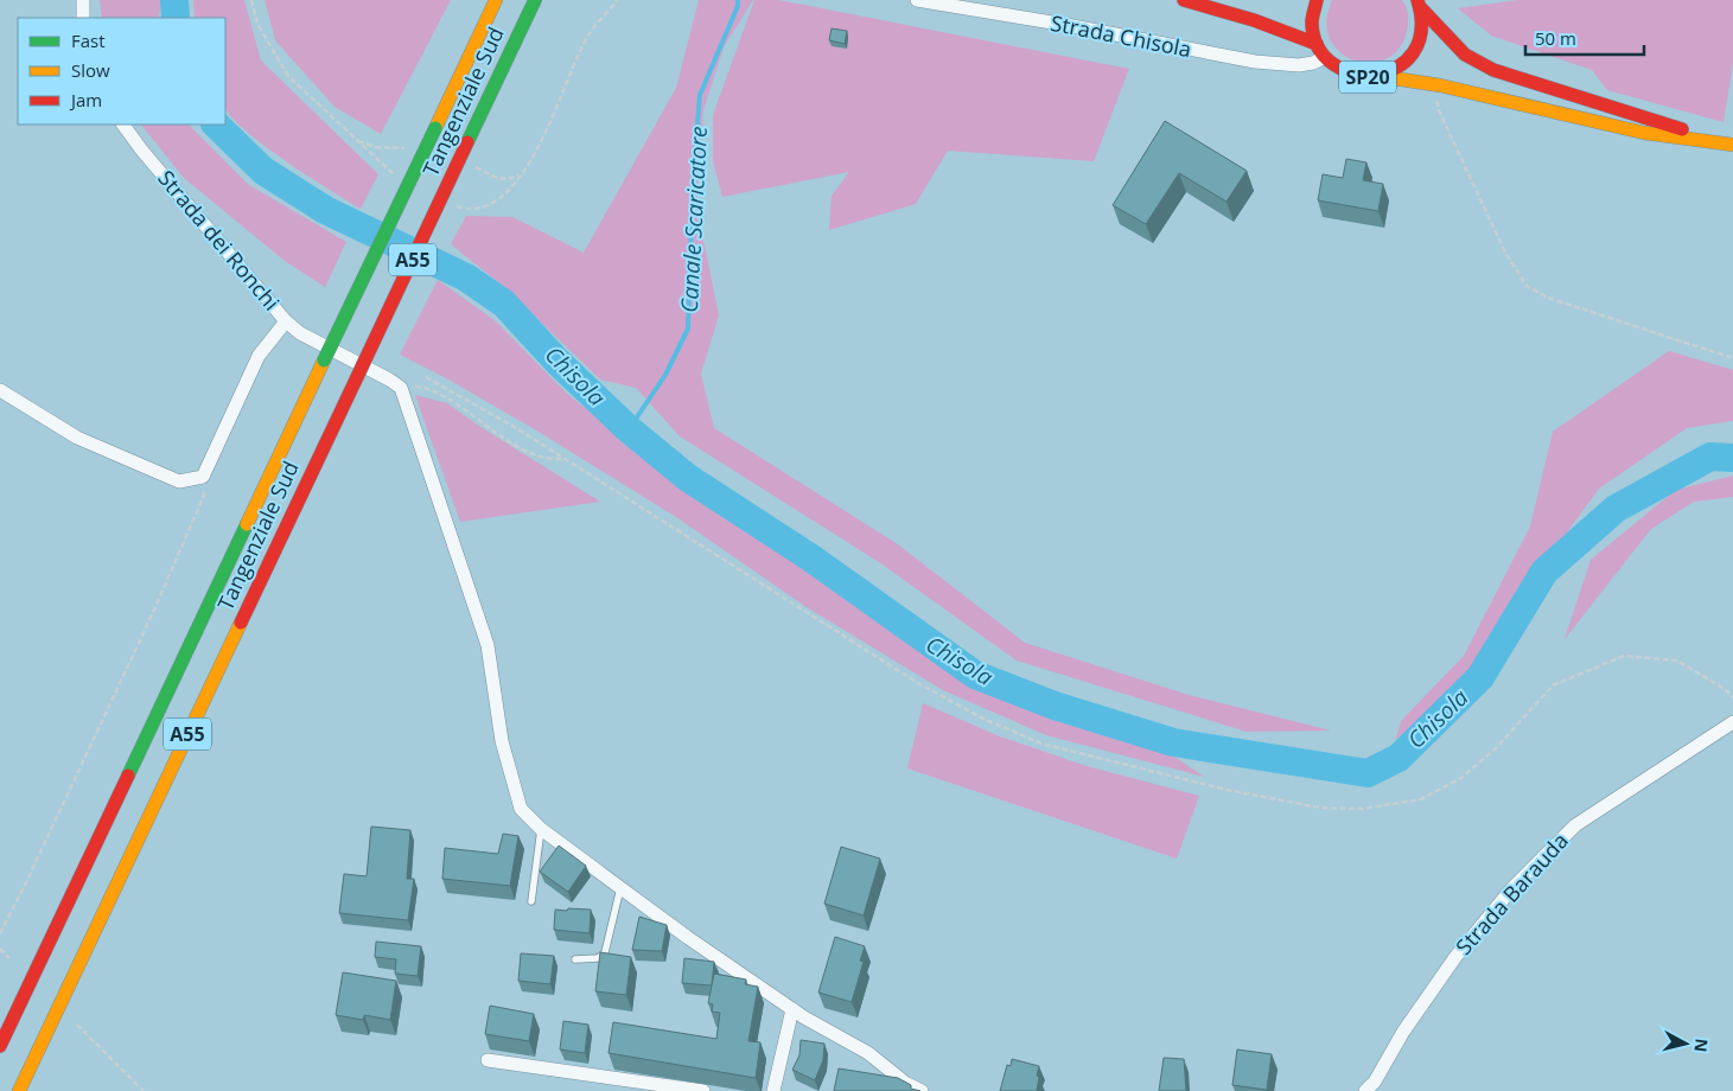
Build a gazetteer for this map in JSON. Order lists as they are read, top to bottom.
{
  "streets": {
    "main road": ["SP20", "Tangenziale Sud", "A55"],
    "street": ["Strada Chisola", "Strada dei Ronchi", "Strada Barauda"]
  },
  "crossings": [
    ["Strada Chisola", "SP20"]
  ],
  "water": ["Canale Scaricatore", "Chisola"],
  "legend": ["Fast", "Slow", "Jam"],
  "scale_bar": "50 m",
  "north": "right"
}
